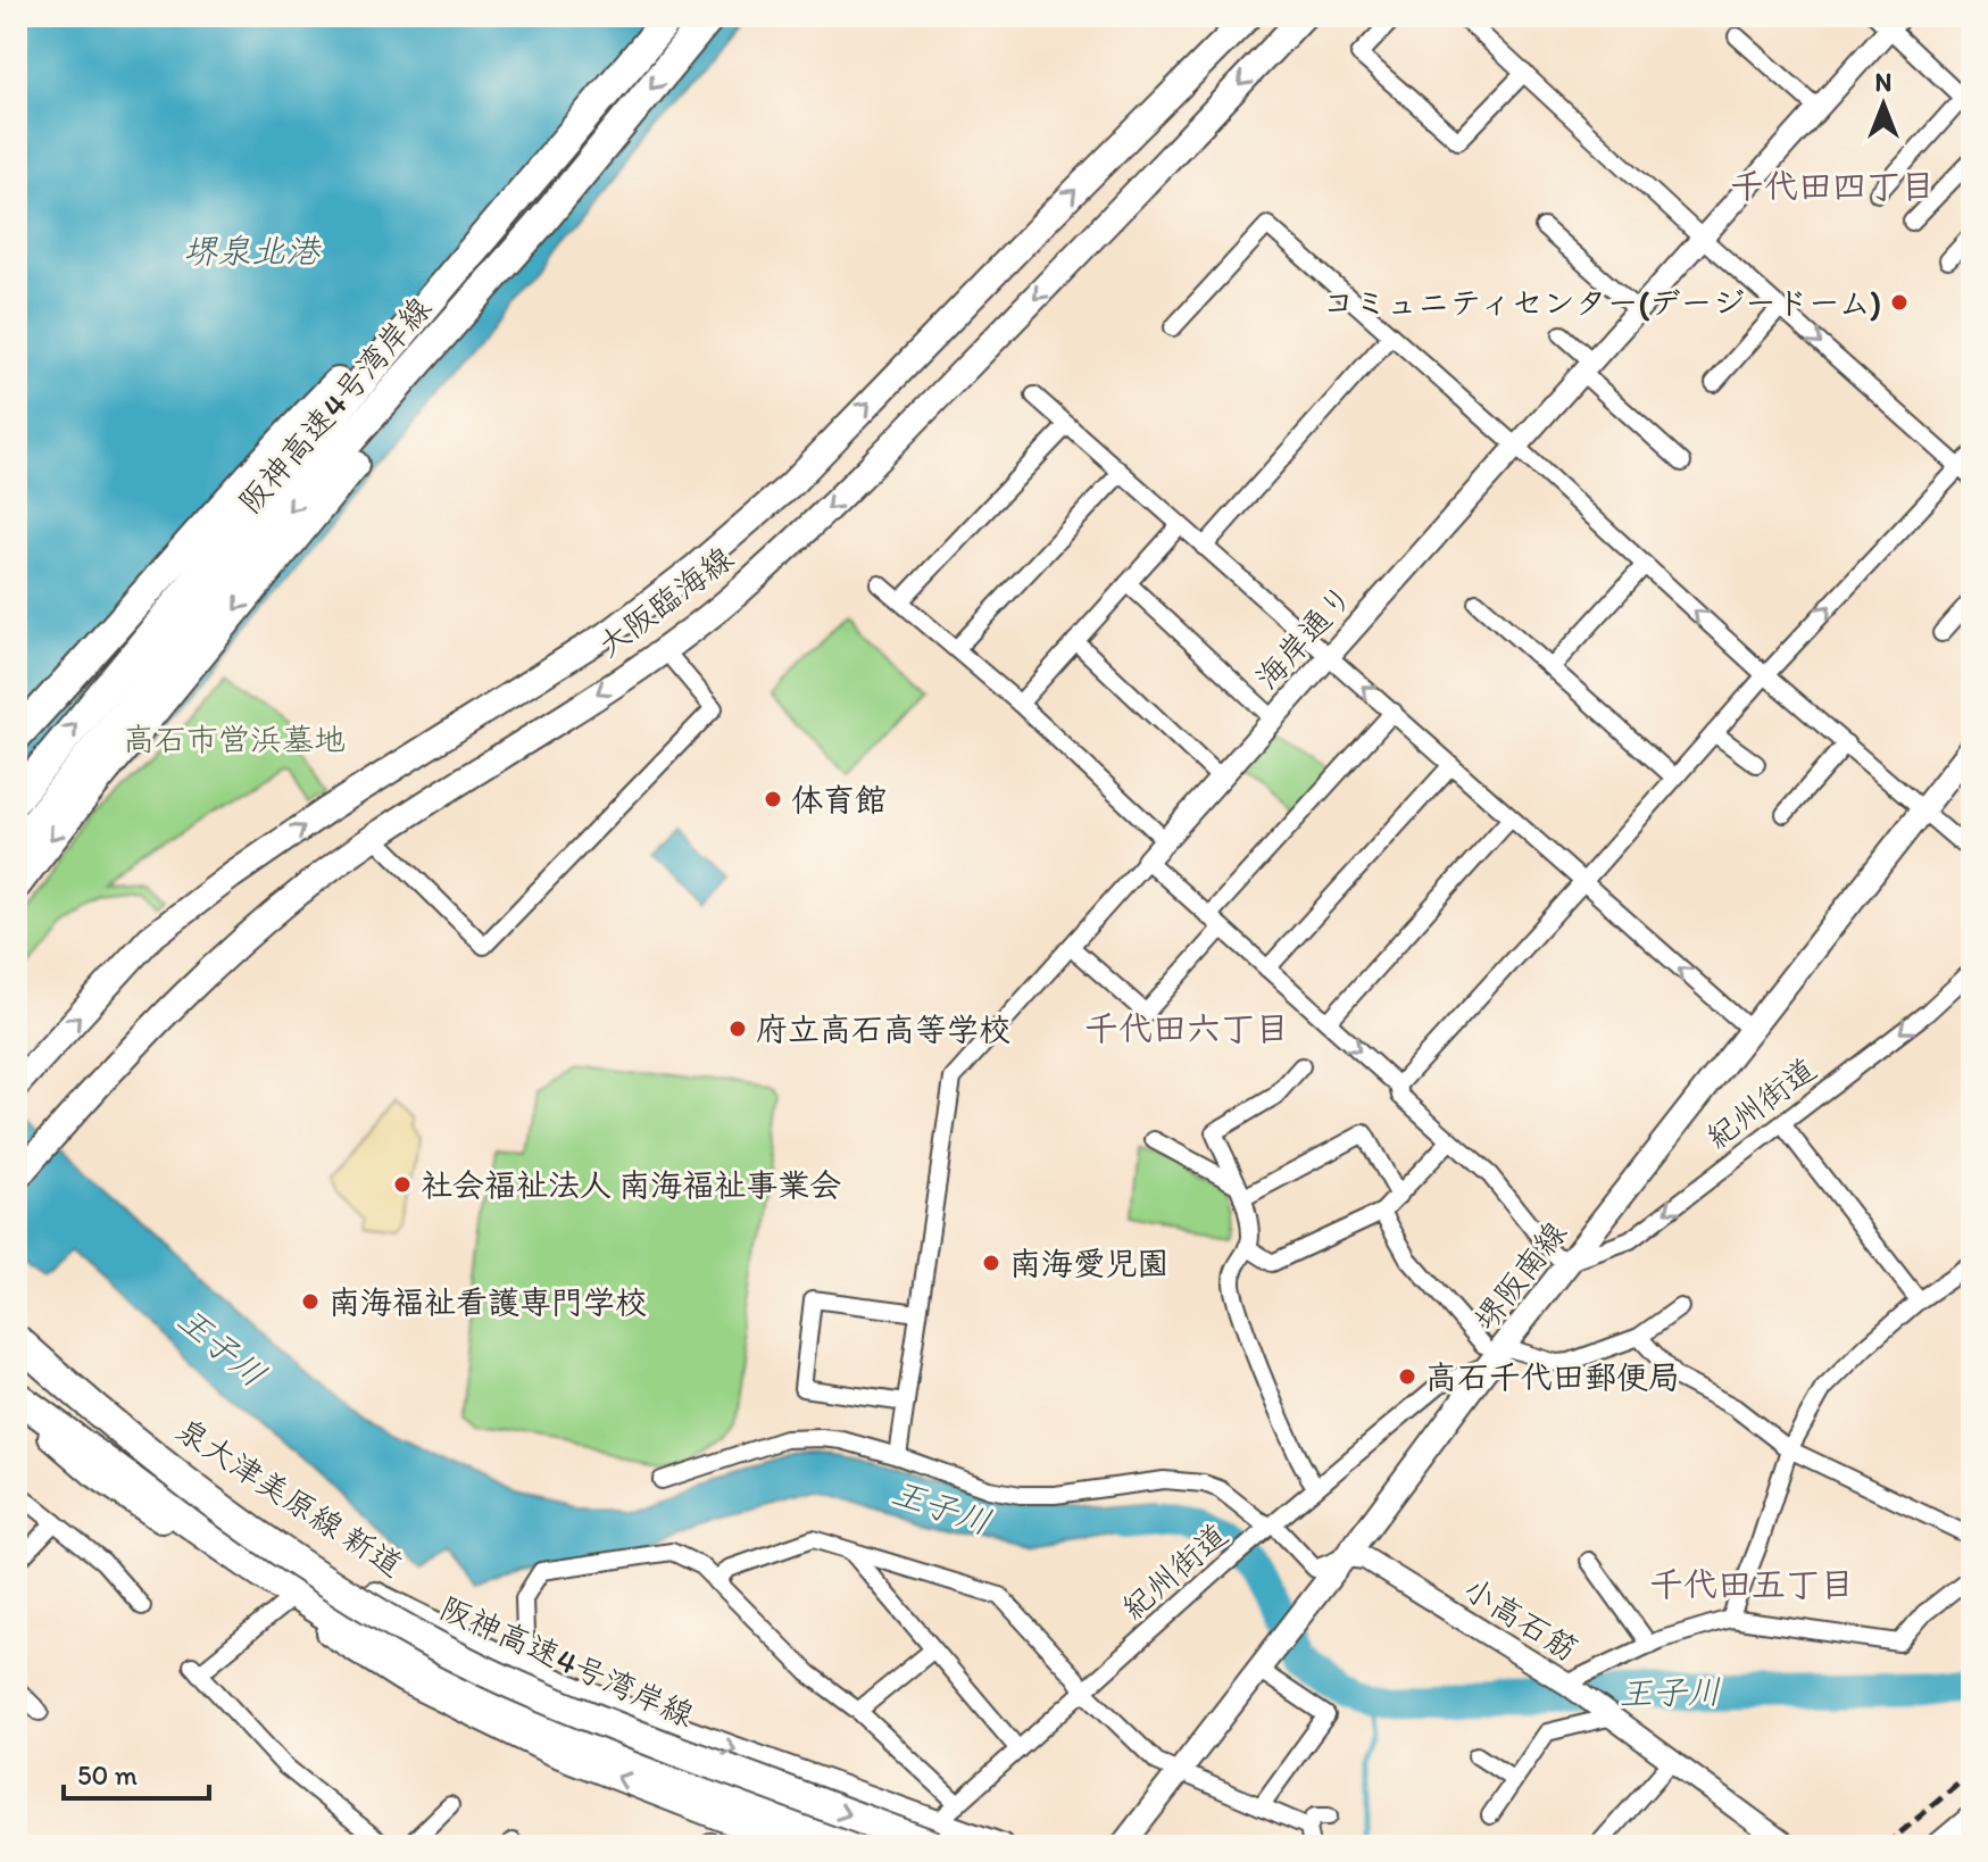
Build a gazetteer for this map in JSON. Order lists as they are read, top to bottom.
{
  "streets": {
    "highway": ["阪神高速4号湾岸線"],
    "main road": ["大阪臨海線", "堺阪南線", "泉大津美原線 新道"],
    "street": ["海岸通り", "紀州街道", "小高石筋"]
  },
  "crossings": [
    ["阪神高速4号湾岸線", "紀州街道"],
    ["阪神高速4号湾岸線", "泉大津美原線 新道"],
    ["紀州街道", "堺阪南線"],
    ["紀州街道", "泉大津美原線 新道"],
    ["堺阪南線", "小高石筋"]
  ],
  "one_way": ["紀州街道"],
  "districts": ["千代田四丁目", "千代田六丁目", "千代田五丁目"],
  "water": ["堺泉北港", "王子川"],
  "parks": ["高石市営浜墓地"],
  "places": [
    "コミュニティセンター(デージードーム)",
    "体育館",
    "府立高石高等学校",
    "社会福祉法人 南海福祉事業会",
    "南海愛児園",
    "南海福祉看護専門学校",
    "高石千代田郵便局"
  ],
  "scale_bar": "50 m",
  "north": "top"
}
